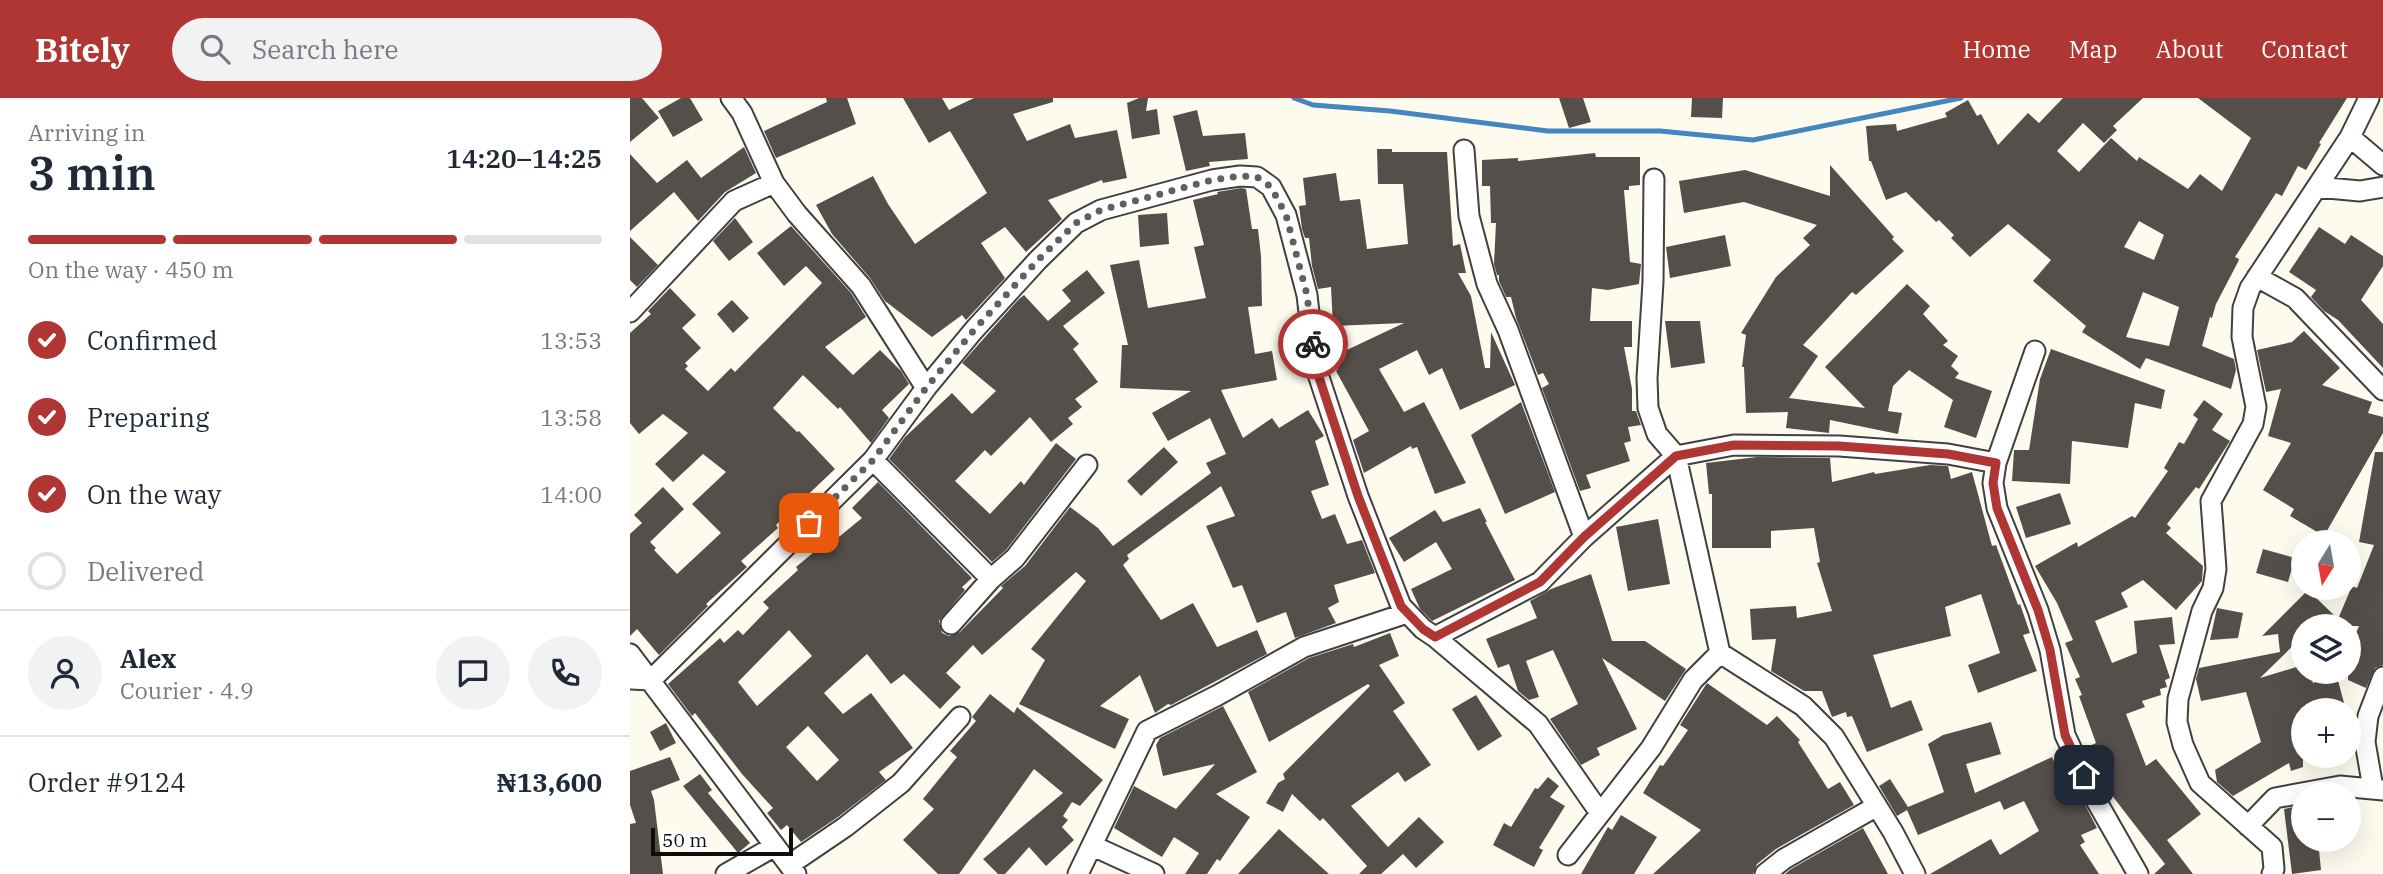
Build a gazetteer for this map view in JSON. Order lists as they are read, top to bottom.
{
  "scale_bar": "50 m",
  "north": "bottom",
  "page": {
    "header": "Bitely",
    "search": "Search here",
    "nav": [
      "Home",
      "Map",
      "About",
      "Contact"
    ],
    "heading": ["3 min", "Arriving in", "14:20–14:25"],
    "panel": [
      "Alex",
      "Courier · 4.9",
      "Order #9124",
      "₦13,600"
    ],
    "bar": "On the way · 450 m",
    "list": [
      ["Confirmed", "13:53"],
      ["Preparing", "13:58"],
      ["On the way", "14:00"],
      "Delivered"
    ],
    "map_buttons": ["+", "−"],
    "scale": "50 m"
  }
}
